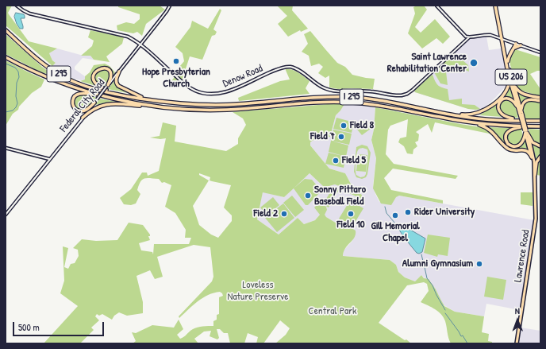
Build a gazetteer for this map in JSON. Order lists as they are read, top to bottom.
{
  "streets": {
    "highway": ["I 295", "US 206", "Lawrence Road"],
    "street": ["Denow Road", "Federal City Road"]
  },
  "crossings": [
    ["Denow Road", "Federal City Road"],
    ["US 206", "Lawrence Road"]
  ],
  "parks": ["Loveless Nature Preserve", "Central Park"],
  "places": [
    "Hope Presbyterian Church",
    "Saint Lawrence Rehabilitation Center",
    "Field 8",
    "Field 7",
    "Field 5",
    "Sonny Pittaro Baseball Field",
    "Rider University",
    "Field 2",
    "Field 10",
    "Gill Memorial Chapel",
    "Alumni Gymnasium"
  ],
  "scale_bar": "500 m",
  "north": "top"
}
